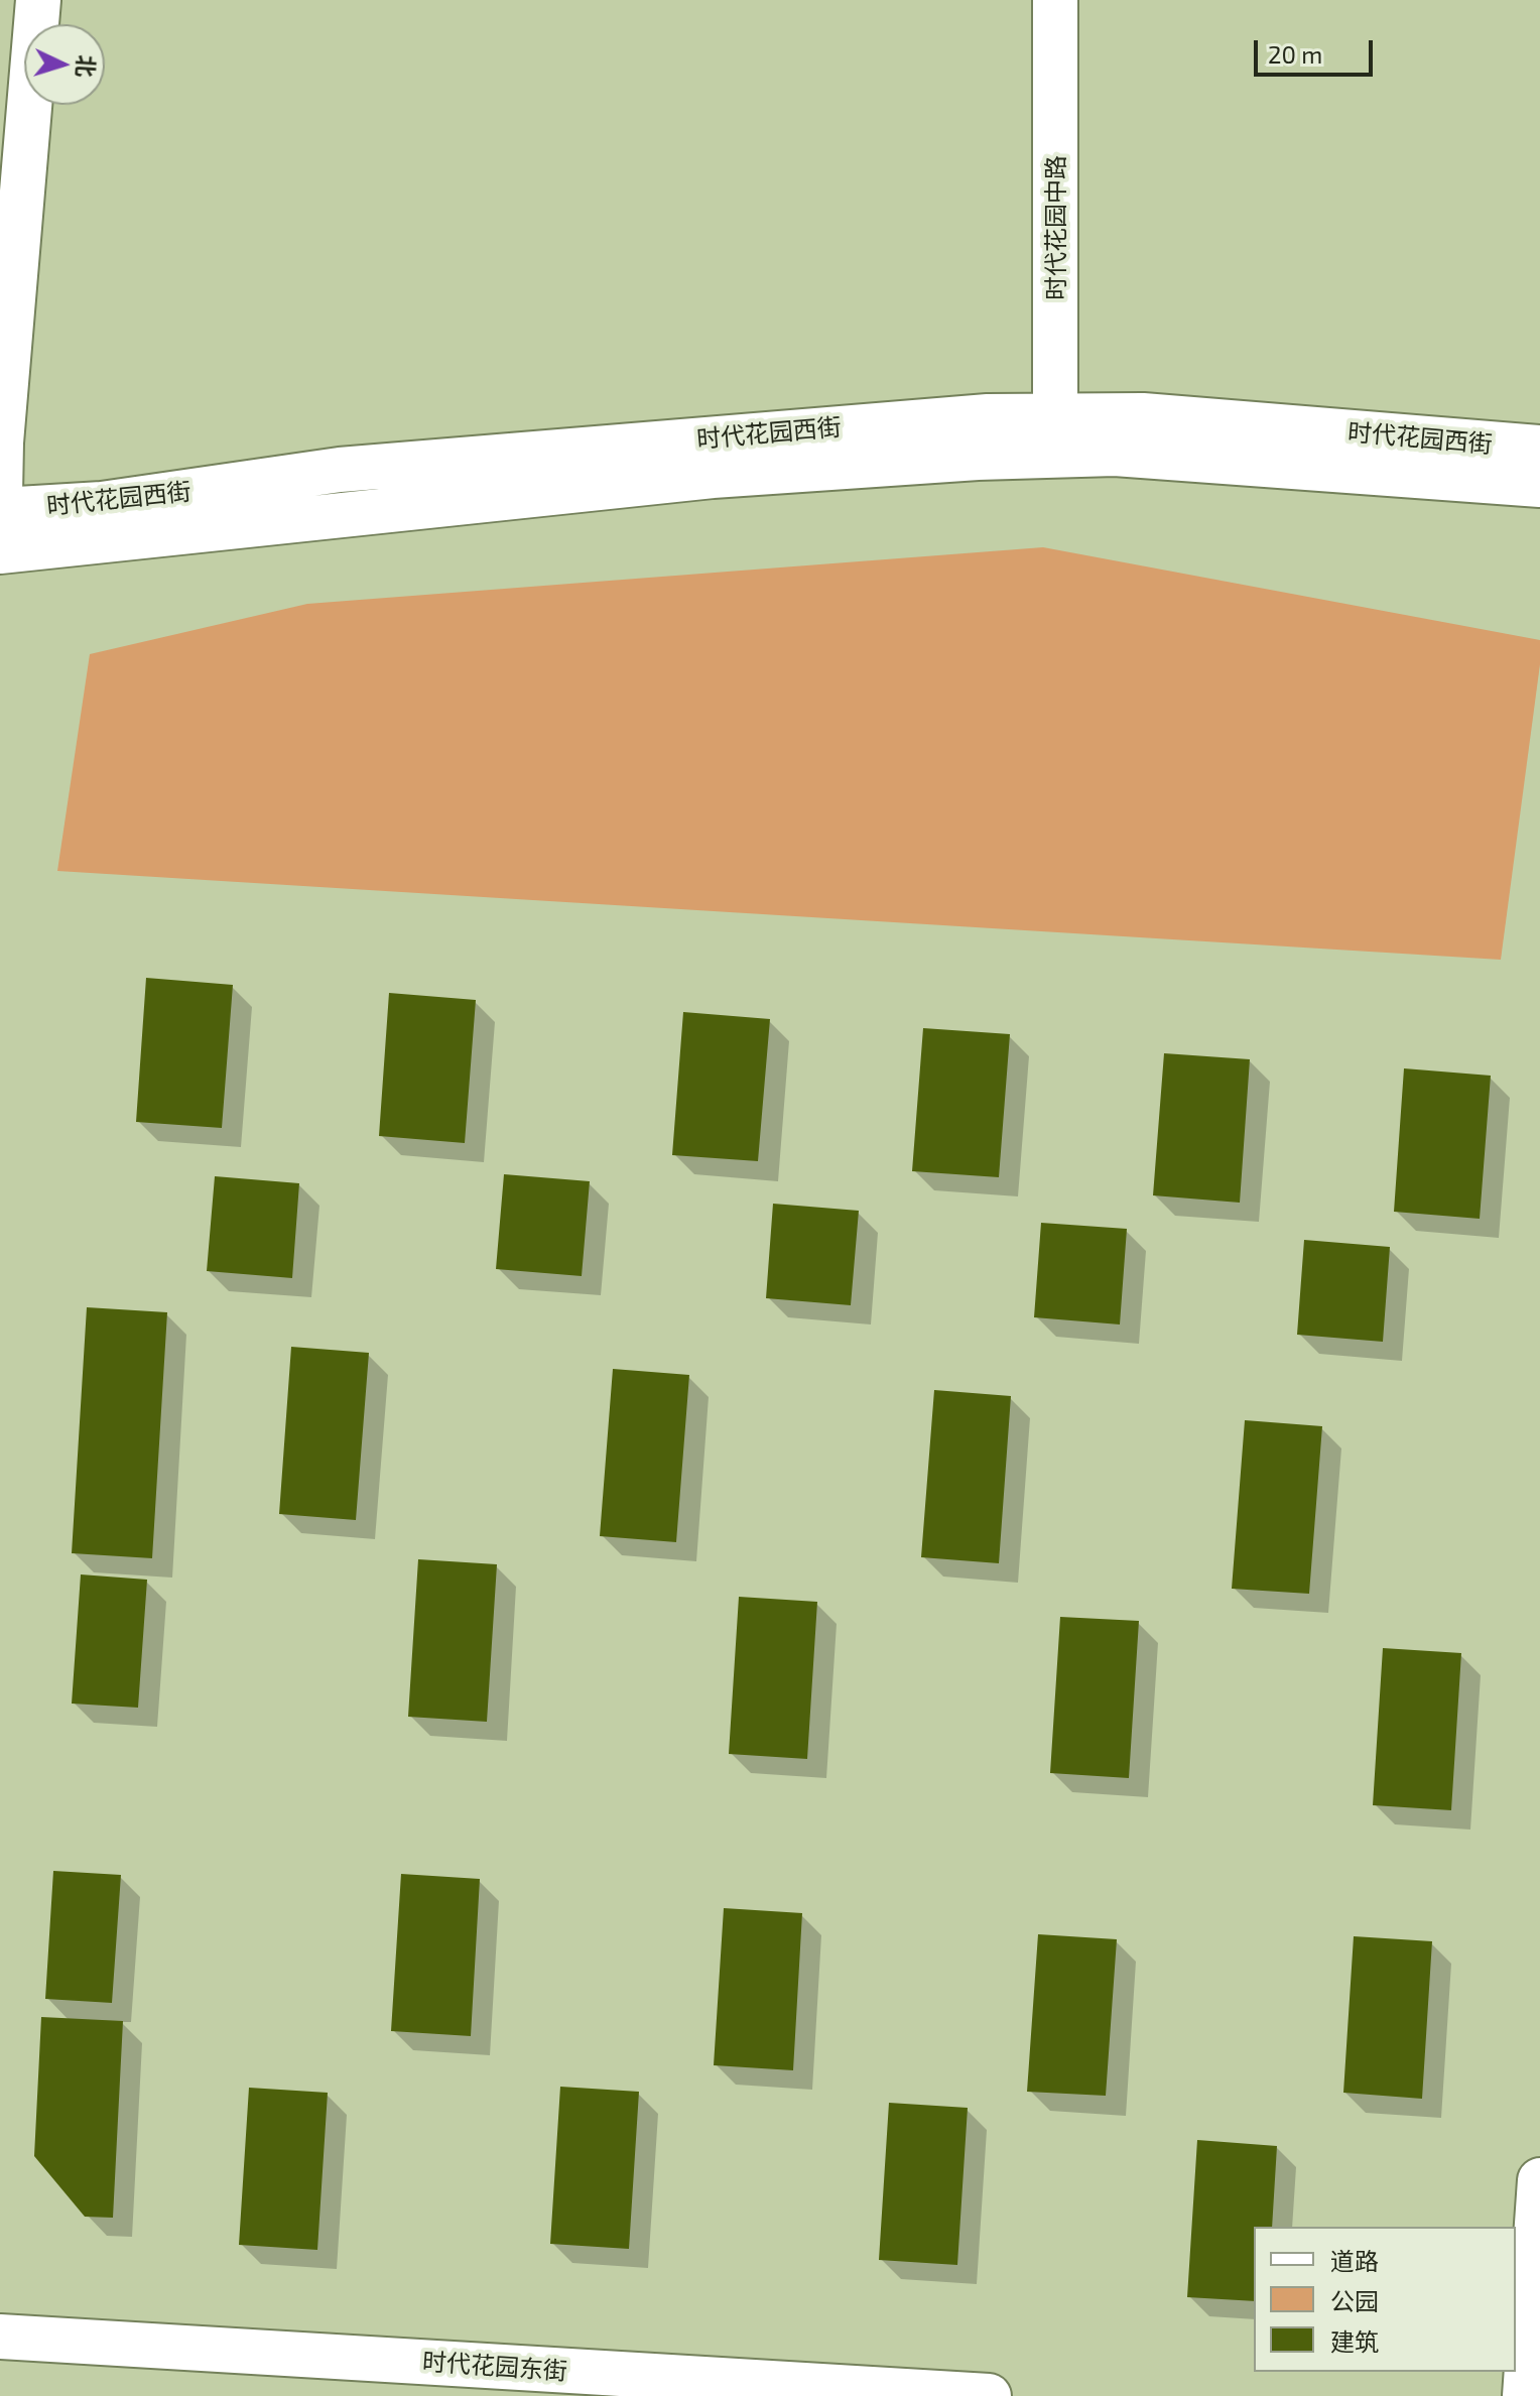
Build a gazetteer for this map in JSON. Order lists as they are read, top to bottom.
{
  "streets": {
    "street": ["时代花园中路", "时代花园西街", "时代花园东街"]
  },
  "crossings": [
    ["时代花园中路", "时代花园西街"]
  ],
  "legend": ["道路", "公园", "建筑"],
  "scale_bar": "20 m",
  "north": "right"
}
